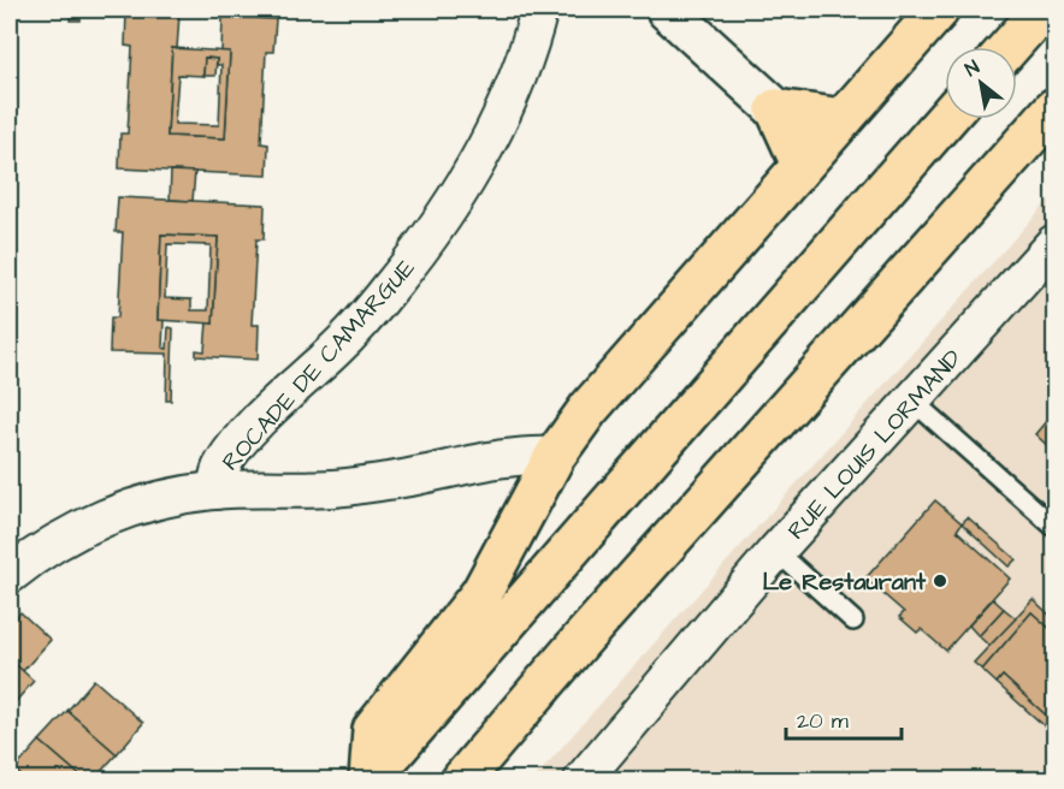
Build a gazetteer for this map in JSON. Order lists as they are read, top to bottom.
{
  "streets": {
    "street": ["ROCADE DE CAMARGUE", "RUE LOUIS LORMAND"]
  },
  "places": ["Le Restaurant"],
  "scale_bar": "20 m",
  "north": "top left"
}
